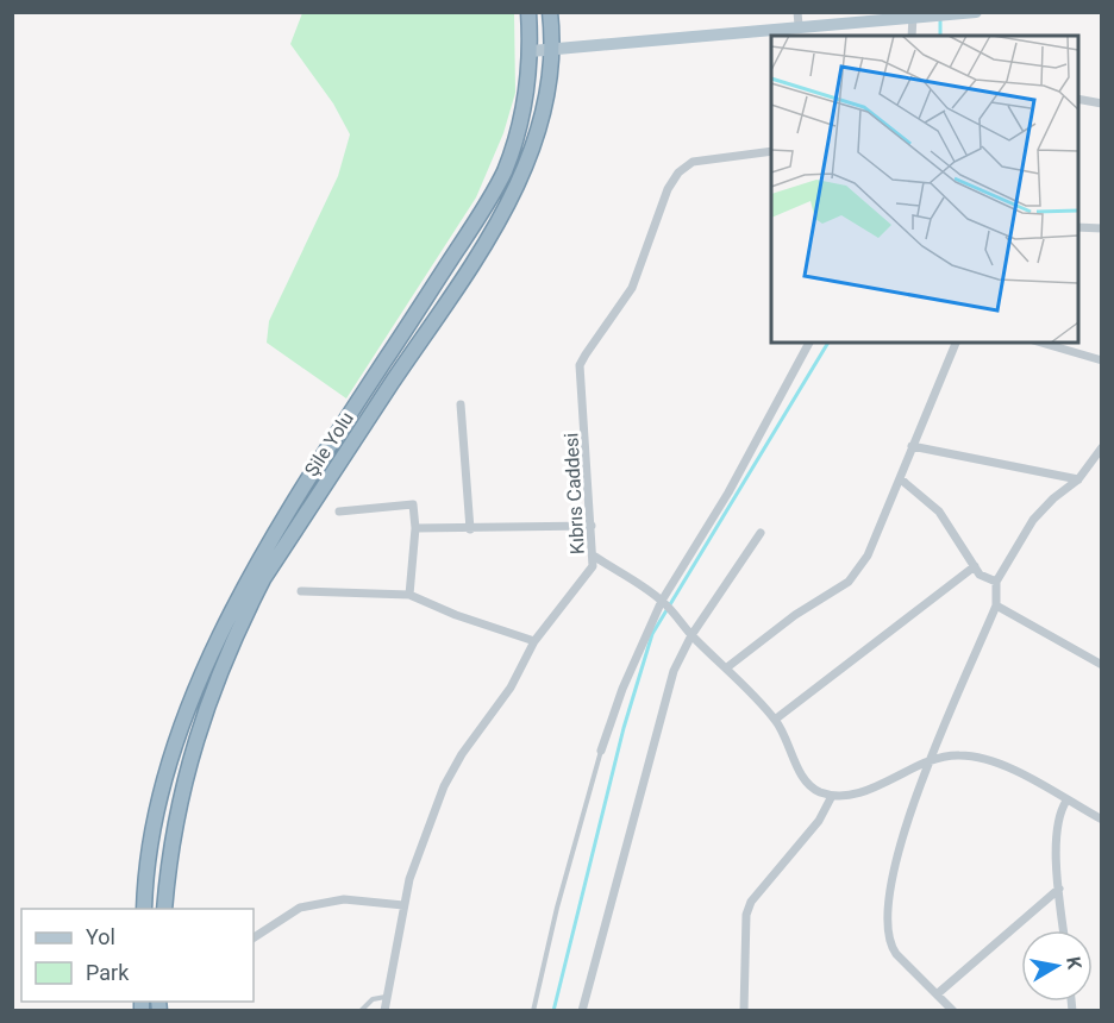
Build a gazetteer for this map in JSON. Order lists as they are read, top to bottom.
{
  "streets": {
    "highway": ["Şile Yolu"],
    "street": ["Kıbrıs Caddesi"]
  },
  "legend": ["Yol", "Park"],
  "north": "right"
}
